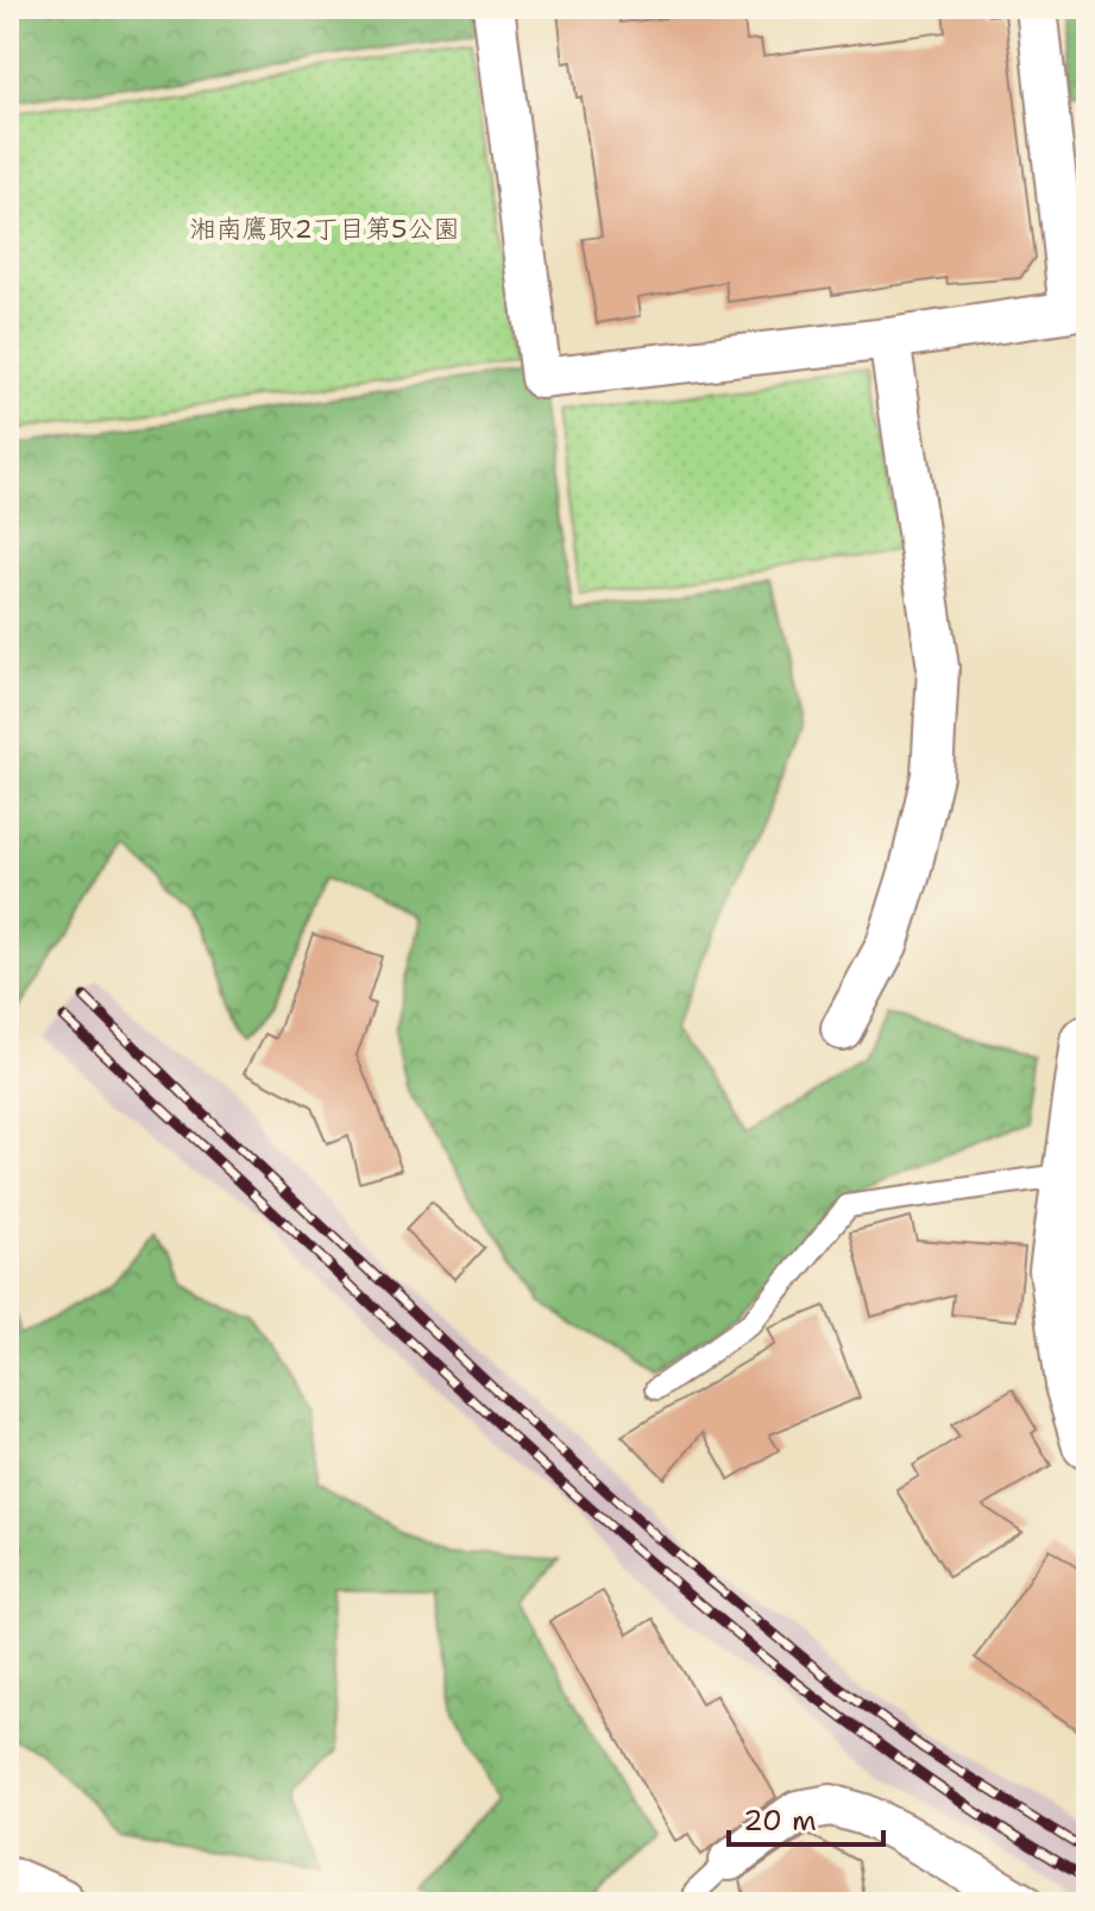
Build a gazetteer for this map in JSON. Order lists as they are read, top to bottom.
{
  "parks": ["湘南鷹取2丁目第5公園"],
  "scale_bar": "20 m"
}
